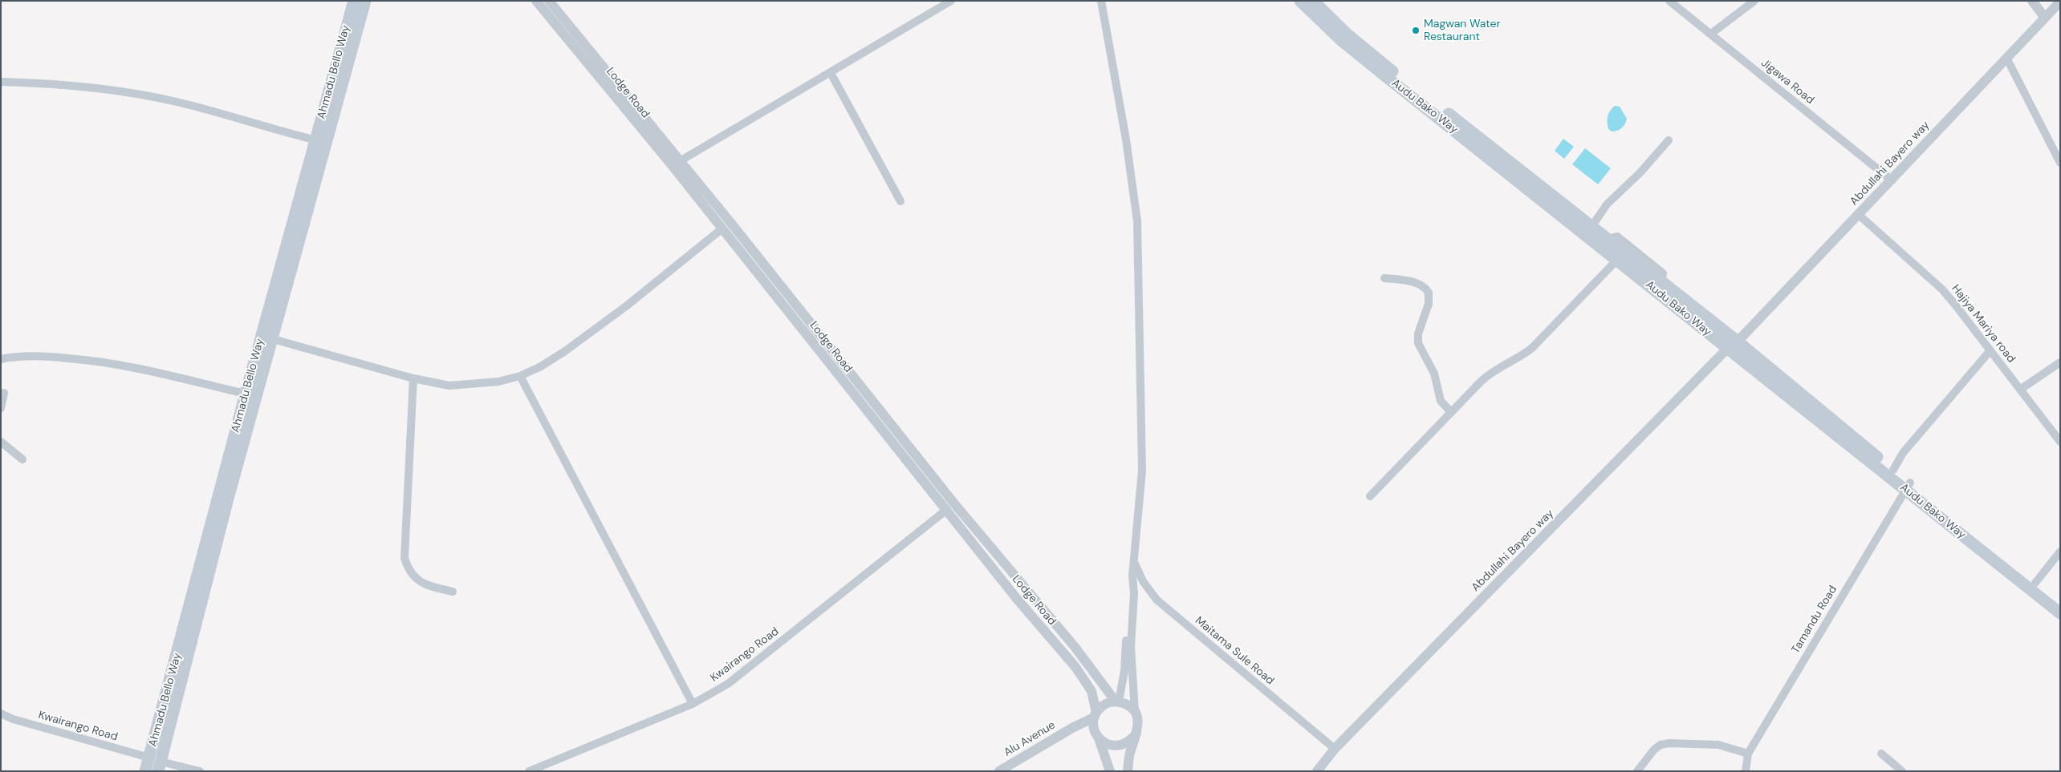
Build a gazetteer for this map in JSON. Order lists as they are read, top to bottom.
{
  "streets": {
    "main road": ["Ahmadu Bello Way", "Audu Bako Way"],
    "street": [
      "Jigawa Road",
      "Lodge Road",
      "Abdullahi Bayero way",
      "Hajiya Mariya road",
      "Tamandu Road",
      "Maitama Sule Road",
      "Kwairango Road",
      "Alu Avenue"
    ]
  },
  "crossings": [
    ["Ahmadu Bello Way", "Kwairango Road"],
    ["Jigawa Road", "Abdullahi Bayero way"],
    ["Lodge Road", "Kwairango Road"],
    ["Lodge Road", "Alu Avenue"],
    ["Audu Bako Way", "Abdullahi Bayero way"],
    ["Audu Bako Way", "Tamandu Road"],
    ["Abdullahi Bayero way", "Hajiya Mariya road"],
    ["Abdullahi Bayero way", "Maitama Sule Road"]
  ],
  "places": ["Magwan Water Restaurant"]
}
